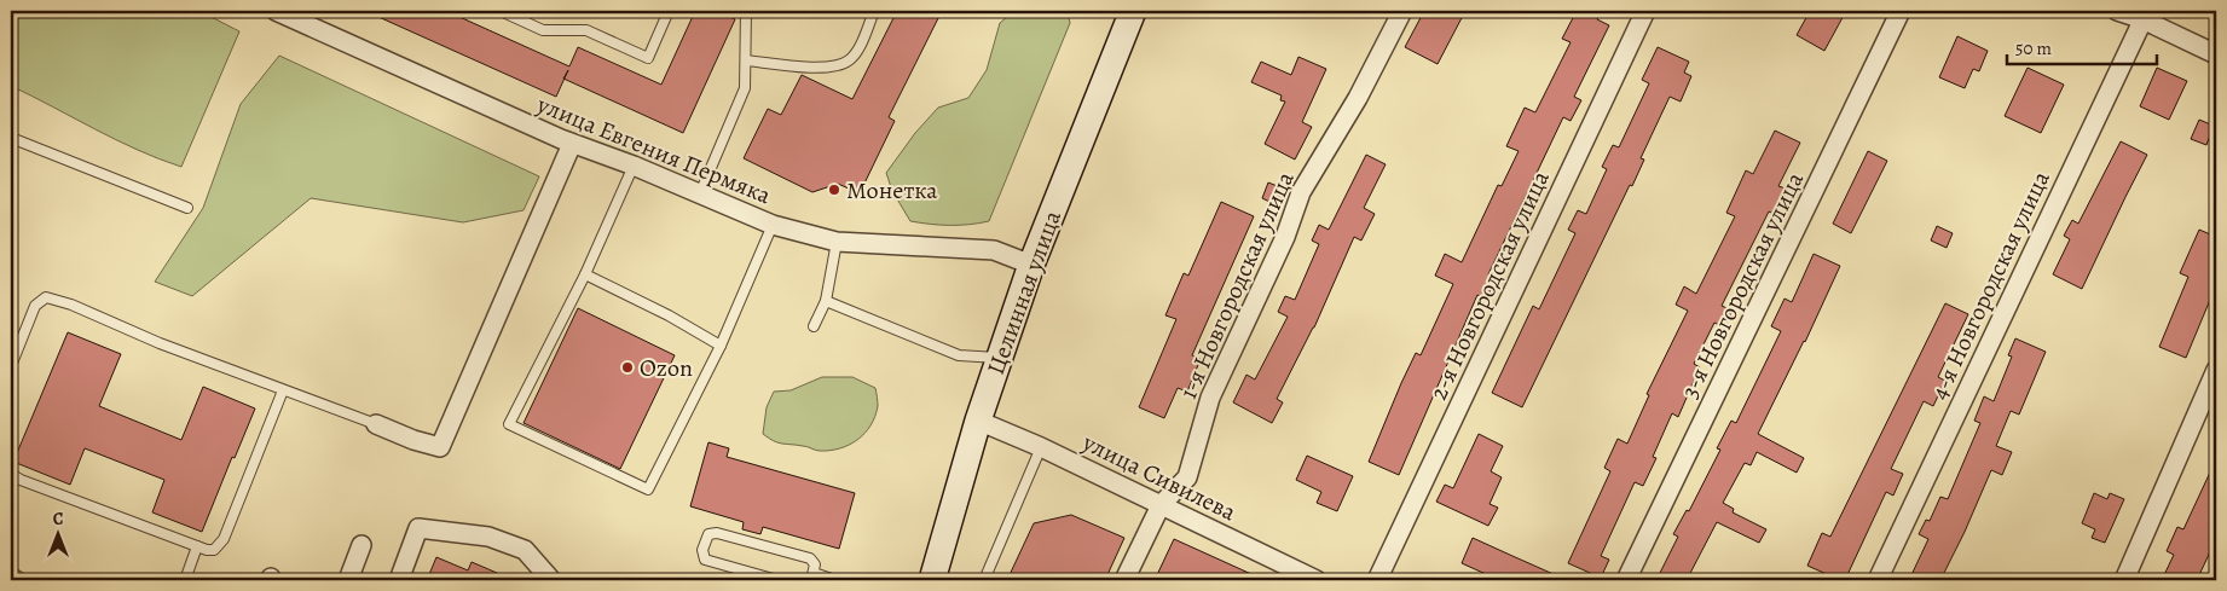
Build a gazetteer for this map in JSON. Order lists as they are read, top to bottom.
{
  "streets": {
    "main road": ["Целинная улица"],
    "street": [
      "улица Евгения Пермяка",
      "1-я Новгородская улица",
      "2-я Новгородская улица",
      "3-я Новгородская улица",
      "4-я Новгородская улица",
      "улица Сивилева"
    ]
  },
  "crossings": [
    ["улица Евгения Пермяка", "Целинная улица"],
    ["1-я Новгородская улица", "улица Сивилева"],
    ["Целинная улица", "улица Сивилева"]
  ],
  "places": ["Монетка", "Ozon"],
  "scale_bar": "50 m",
  "north": "top"
}
